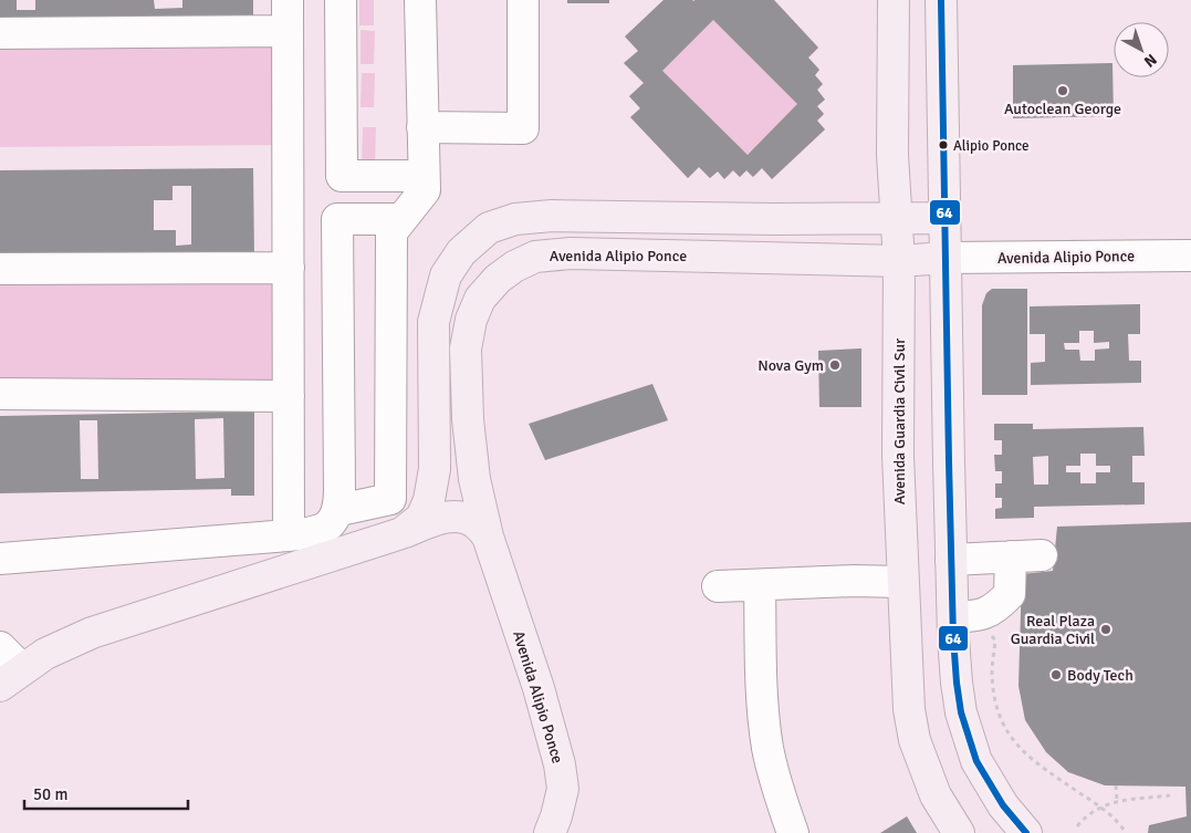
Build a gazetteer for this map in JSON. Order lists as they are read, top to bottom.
{
  "streets": {
    "main road": ["Avenida Alipio Ponce", "Avenida Guardia Civil Sur"]
  },
  "crossings": [
    ["Avenida Alipio Ponce", "Avenida Guardia Civil Sur"]
  ],
  "places": [
    "Autoclean George",
    "Alipio Ponce",
    "Nova Gym",
    "Real Plaza Guardia Civil",
    "Body Tech"
  ],
  "lines": ["transit line 64"],
  "scale_bar": "50 m",
  "north": "bottom right"
}
